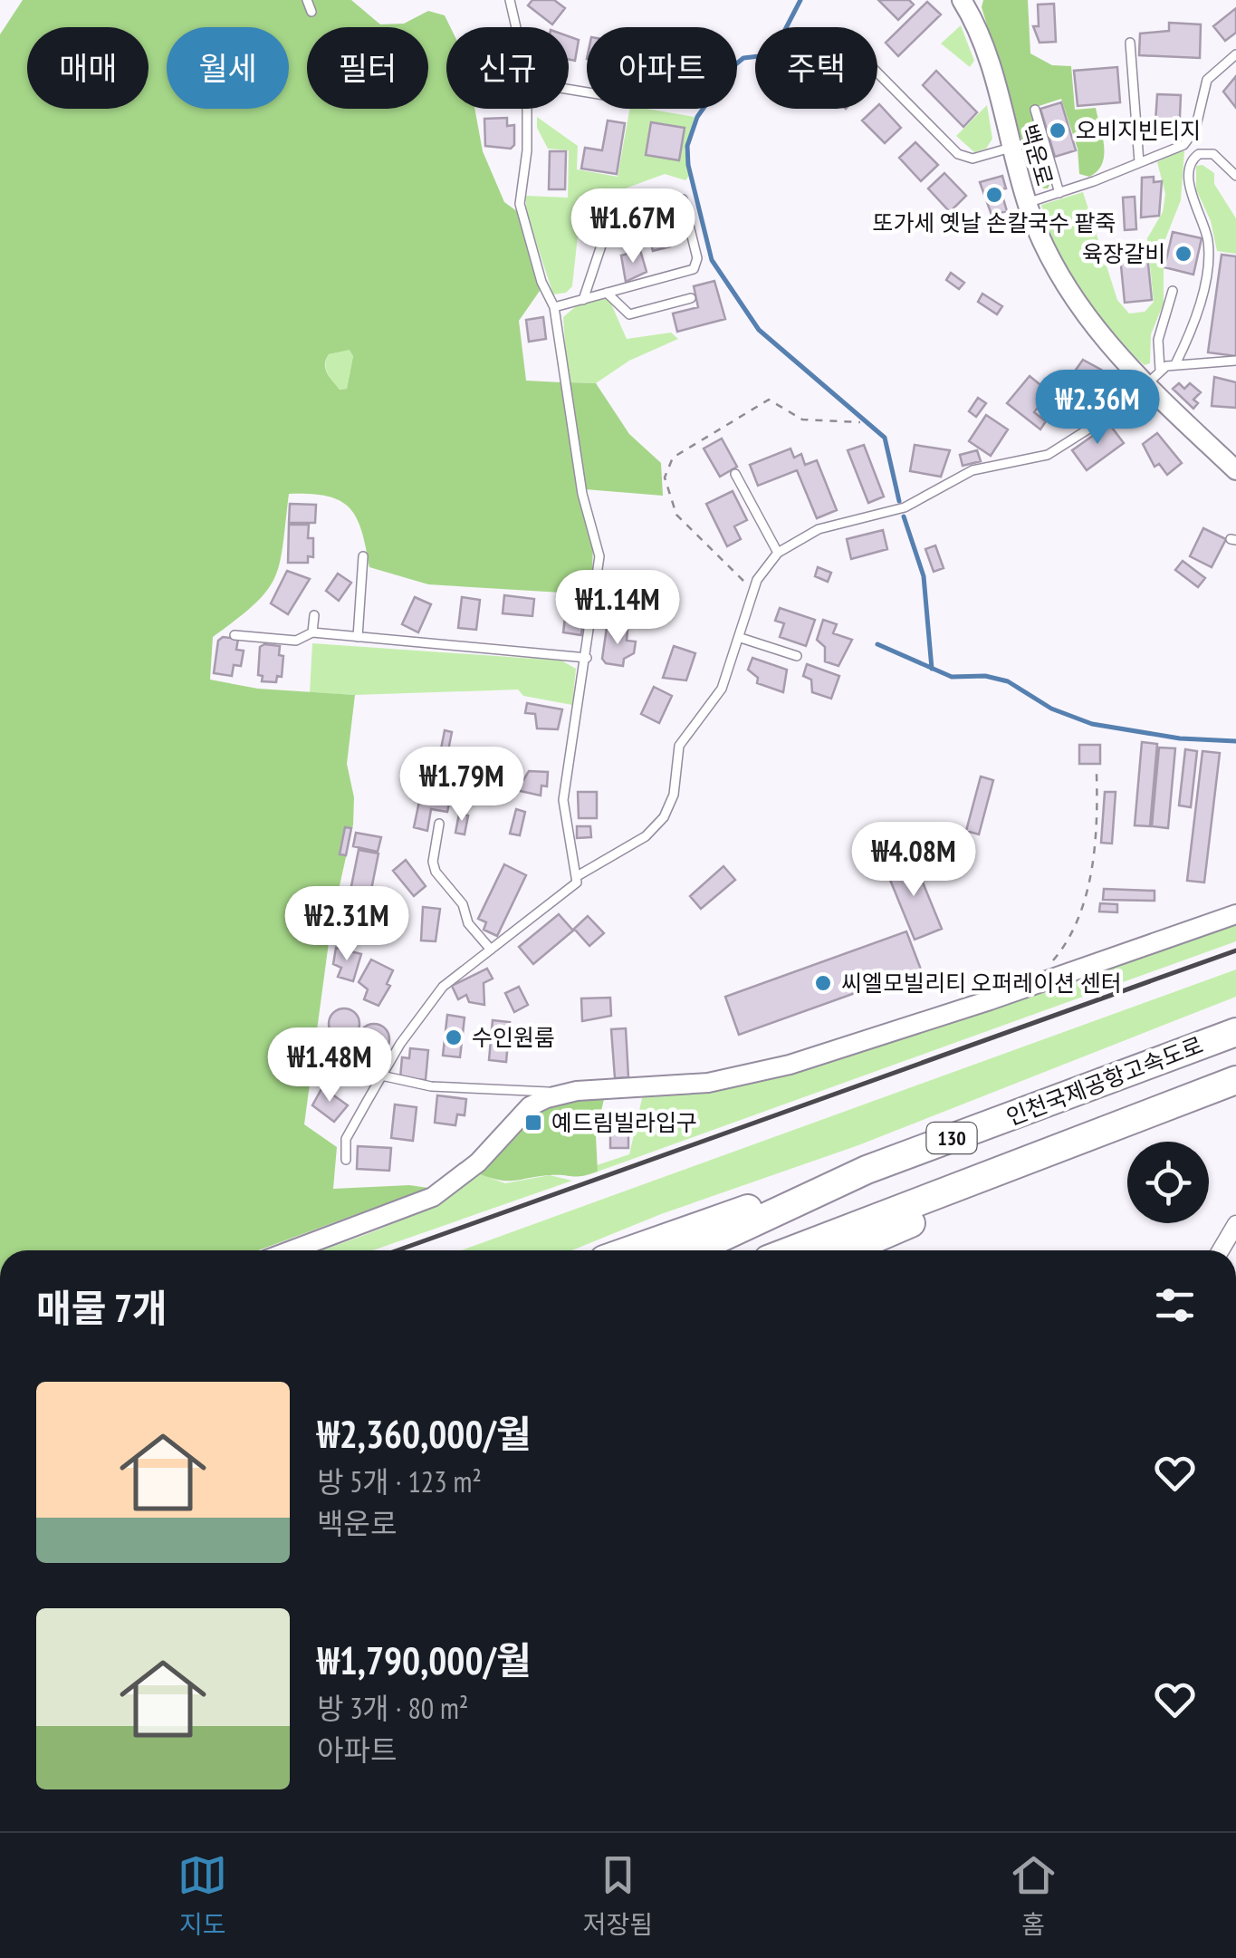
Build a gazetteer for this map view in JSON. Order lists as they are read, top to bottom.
{
  "streets": {
    "highway": ["인천국제공항고속도로", "130"],
    "street": ["백운로"]
  },
  "places": {
    "other": [
      "오비지빈티지",
      "또가세 옛날 손칼국수 팥죽",
      "육장갈비",
      "씨엘모빌리티 오퍼레이션 센터",
      "수인원룸"
    ],
    "transit": ["예드림빌라입구"]
  },
  "page": {
    "chip": [
      "매매",
      "월세",
      "필터",
      "신규",
      "아파트",
      "주택"
    ],
    "price": [
      "₩1.67M",
      "₩2.36M",
      "₩1.14M",
      "₩1.79M",
      "₩4.08M",
      "₩2.31M",
      "₩1.48M"
    ],
    "heading": "매물 7개",
    "list": [
      {
        "name": "₩2,360,000/월",
        "note": "방 5개 · 123 m² · 백운로"
      },
      {
        "name": "₩1,790,000/월",
        "note": "방 3개 · 80 m² · 아파트"
      }
    ],
    "tabs": ["지도", "저장됨", "홈"]
  }
}
